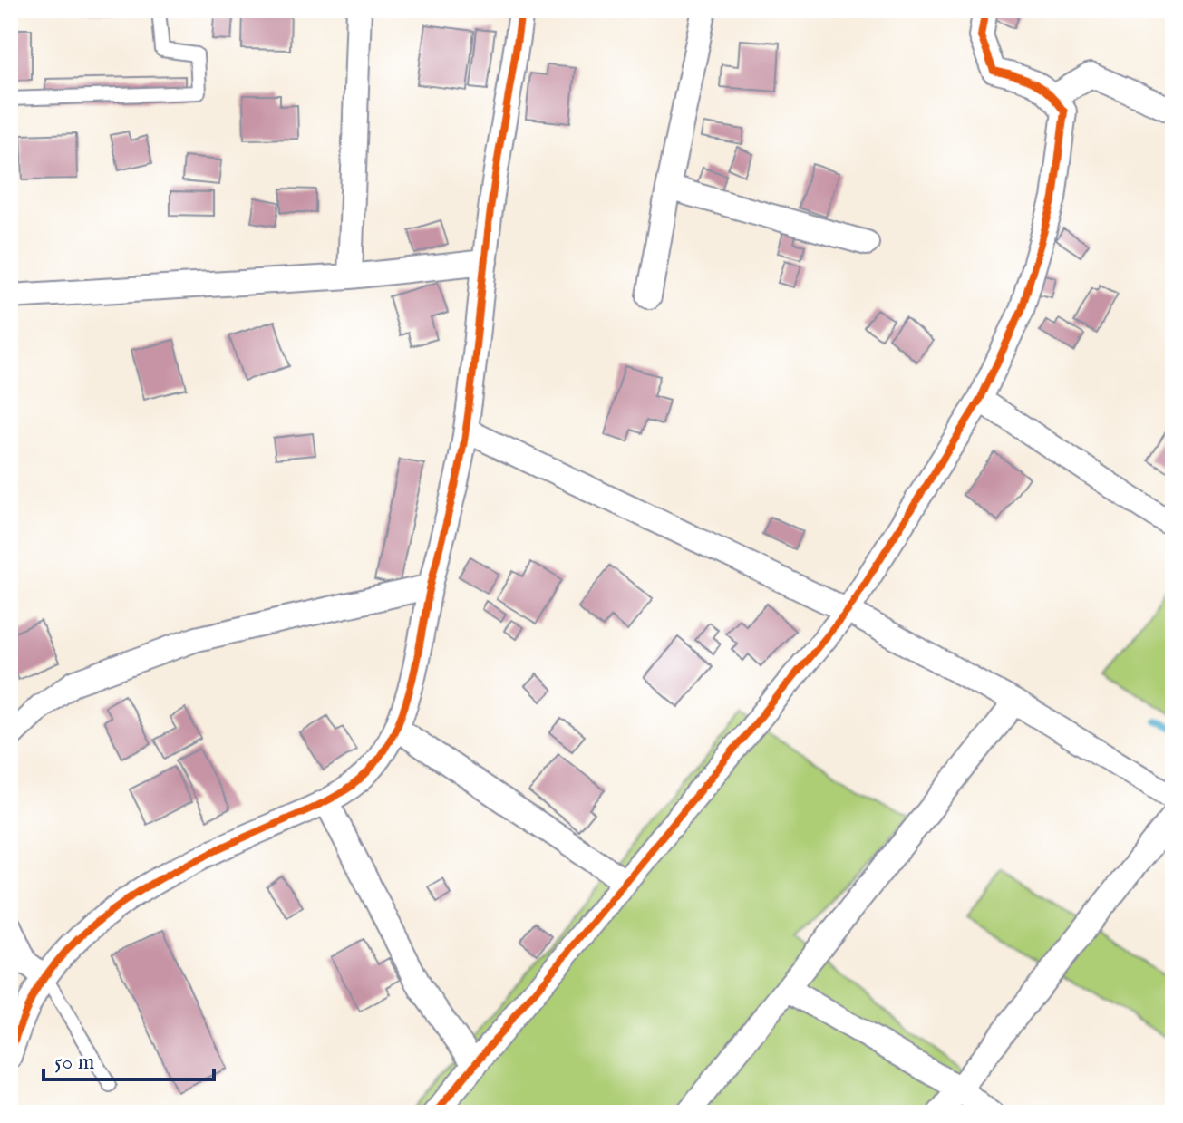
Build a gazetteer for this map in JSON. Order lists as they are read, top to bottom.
{
  "scale_bar": "50 m"
}
